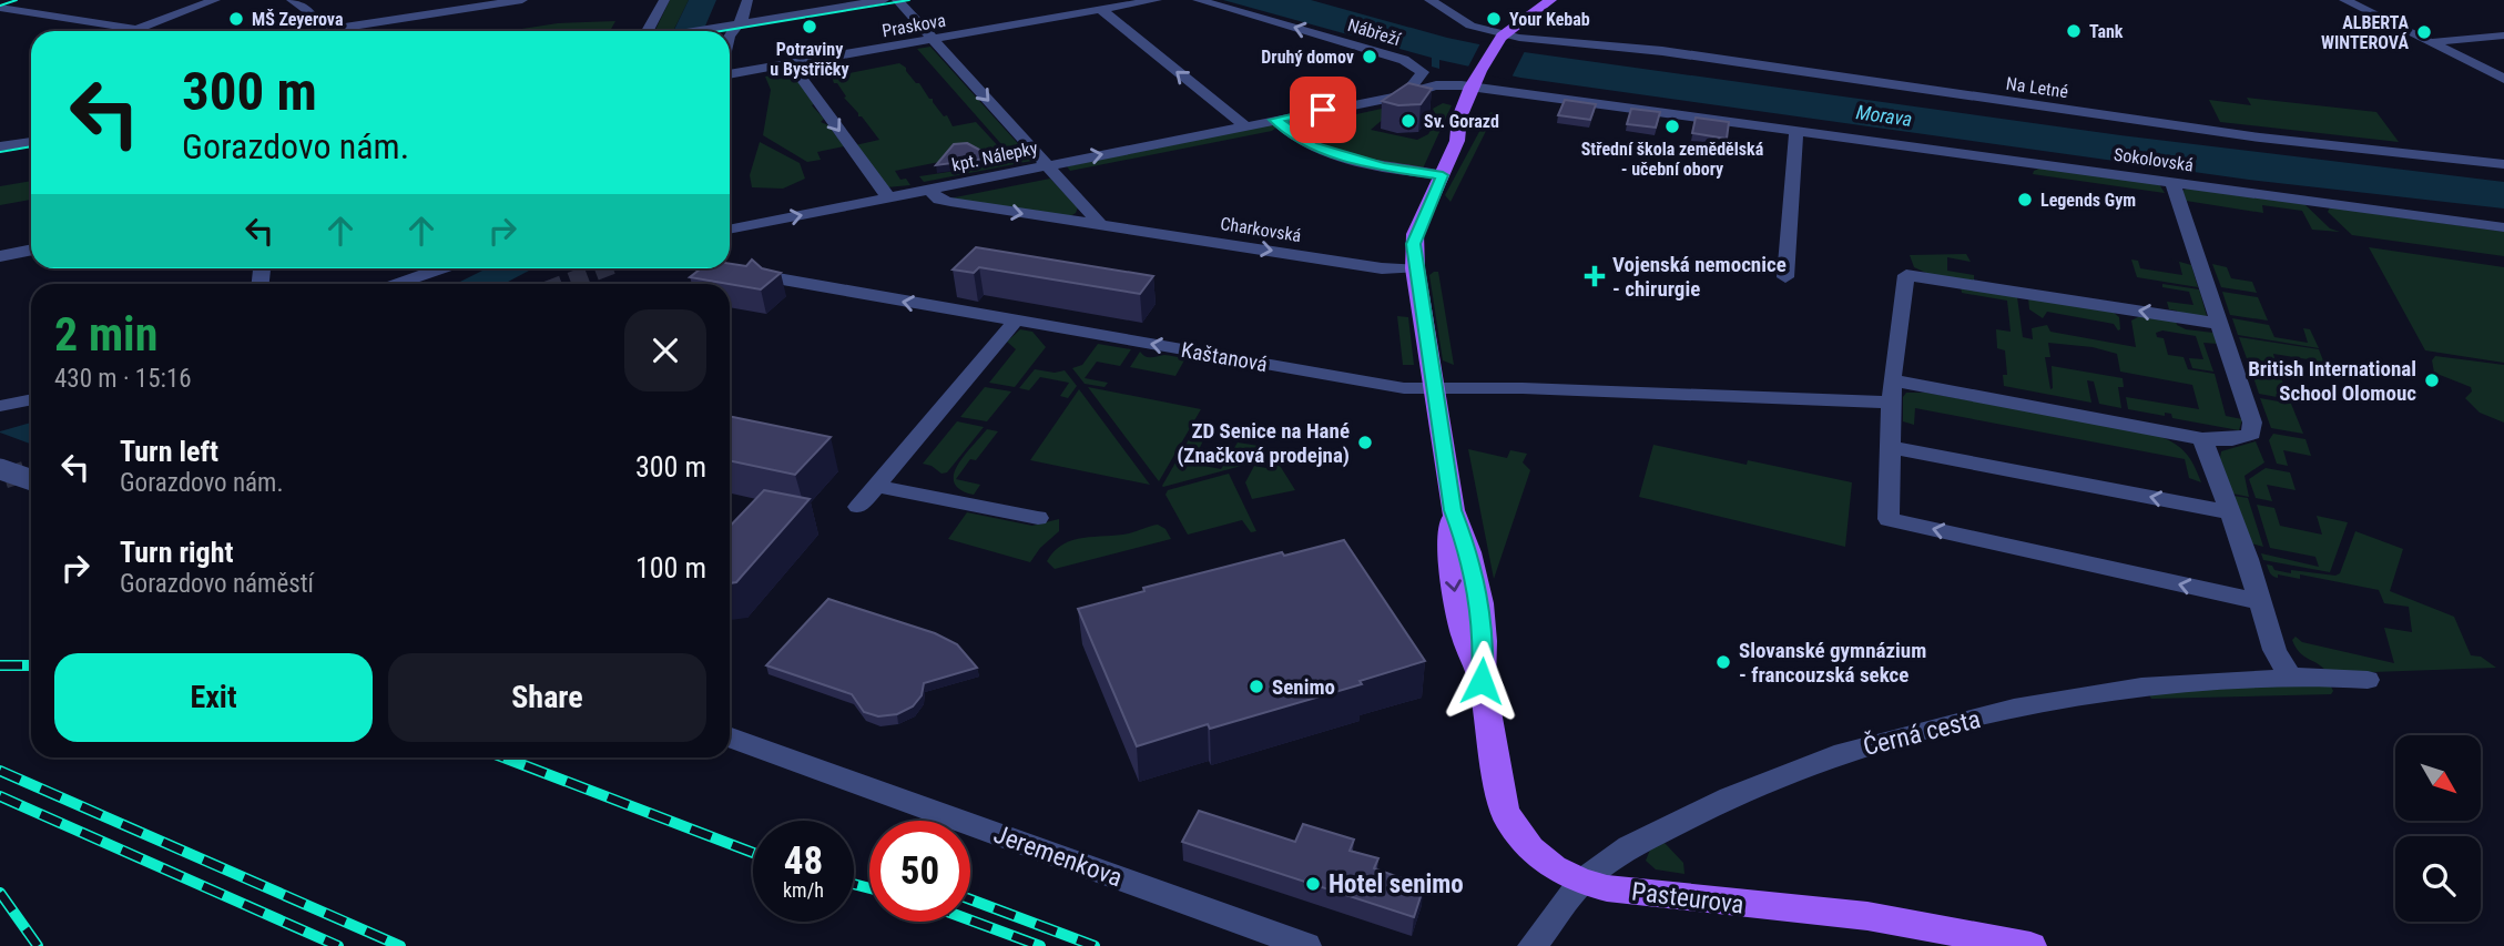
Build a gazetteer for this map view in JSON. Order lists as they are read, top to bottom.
{
  "streets": {
    "main road": ["Pasteurova"],
    "street": [
      "Praskova",
      "Nábřeží",
      "Na Letné",
      "kpt. Nálepky",
      "Sokolovská",
      "Charkovská",
      "Kaštanová",
      "Černá cesta",
      "Jeremenkova"
    ]
  },
  "crossings": [
    ["Nábřeží", "kpt. Nálepky"],
    ["Nábřeží", "Sokolovská"],
    ["kpt. Nálepky", "Sokolovská"],
    ["kpt. Nálepky", "Charkovská"],
    ["Sokolovská", "Pasteurova"],
    ["Charkovská", "Pasteurova"],
    ["Kaštanová", "Pasteurova"],
    ["Černá cesta", "Pasteurova"]
  ],
  "one_way": ["kpt. Nálepky", "Kaštanová"],
  "water": ["Morava"],
  "places": {
    "other": [
      "MŠ Zeyerova",
      "Your Kebab",
      "Potraviny u Bystřičky",
      "Tank",
      "ALBERTA WINTEROVÁ",
      "Druhý domov",
      "Sv. Gorazd",
      "Střední škola zemědělská - učební obory",
      "Legends Gym",
      "British International School Olomouc",
      "ZD Senice na Hané (Značková prodejna)",
      "Slovanské gymnázium - francouzská sekce",
      "Senimo",
      "Hotel senimo"
    ],
    "health": ["Vojenská nemocnice - chirurgie"]
  },
  "north": "bottom right",
  "page": {
    "turn": ["300 m", "Gorazdovo nám."],
    "heading": ["2 min", "430 m · 15:16"],
    "list": [
      {
        "name": "Turn left",
        "note": "Gorazdovo nám.",
        "value": "300 m"
      },
      {
        "name": "Turn right",
        "note": "Gorazdovo náměstí",
        "value": "100 m"
      }
    ],
    "buttons": ["Exit", "Share"],
    "speed": "48 km/h",
    "limit": "50"
  }
}
